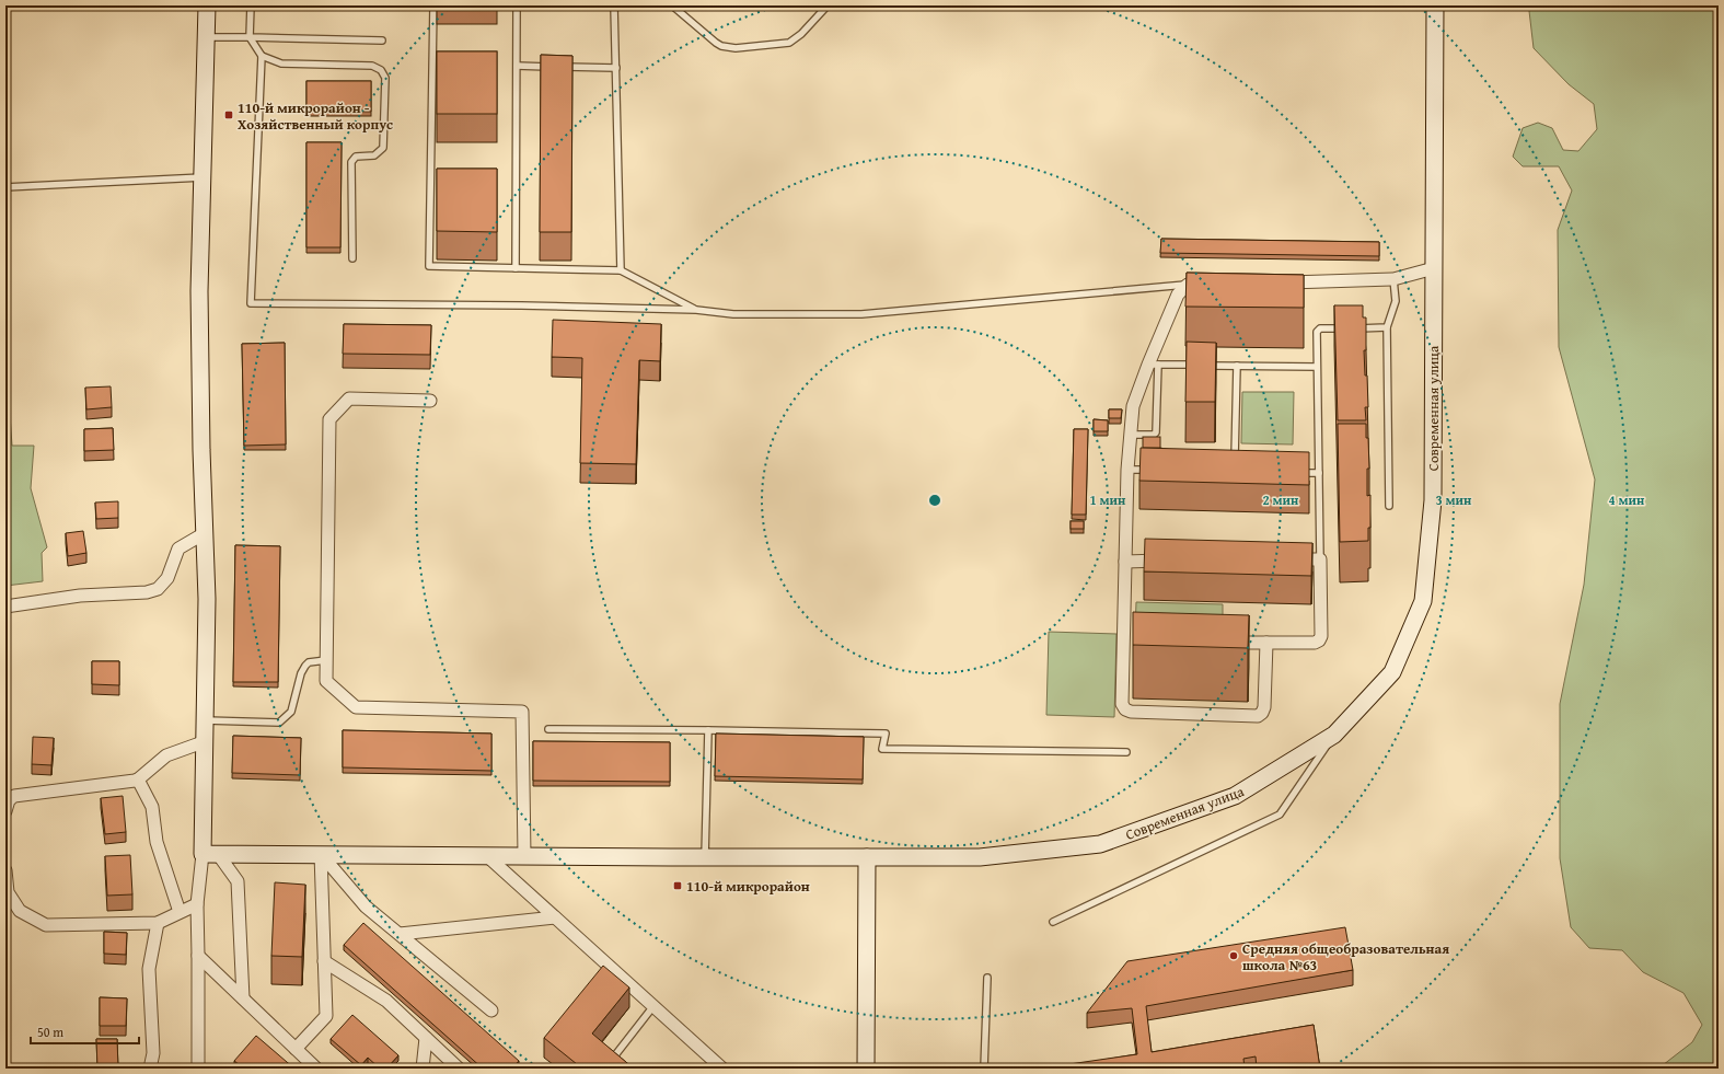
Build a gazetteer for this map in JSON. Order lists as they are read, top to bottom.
{
  "streets": {
    "street": ["Современная улица"]
  },
  "places": {
    "transit": ["110-й микрорайон - Хозяйственный корпус", "110-й микрорайон"],
    "other": ["Средняя общеобразовательная школа №63"]
  },
  "scale_bar": "50 m",
  "rings": [
    "1 мин",
    "2 мин",
    "3 мин",
    "4 мин"
  ]
}
